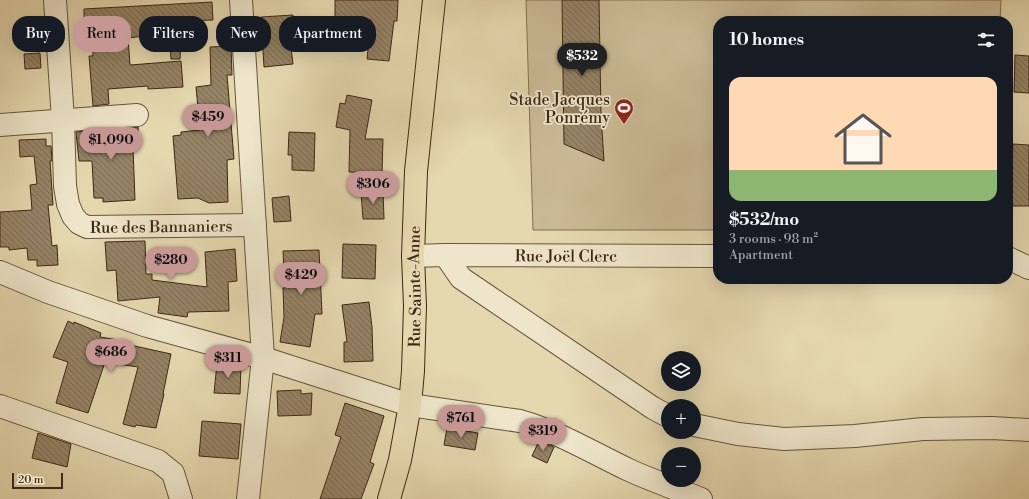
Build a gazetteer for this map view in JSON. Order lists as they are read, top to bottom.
{
  "streets": {
    "main road": ["Rue Sainte-Anne"],
    "street": ["Rue des Bannaniers", "Rue Joël Clerc"]
  },
  "crossings": [
    ["Rue Joël Clerc", "Rue Sainte-Anne"]
  ],
  "places": {
    "sports": ["Stade Jacques Ponrémy"]
  },
  "scale_bar": "20 m",
  "page": {
    "chip": [
      "Buy",
      "Rent",
      "Filters",
      "New",
      "Apartment"
    ],
    "heading": "10 homes",
    "price": [
      "$532",
      "$459",
      "$1,090",
      "$306",
      "$280",
      "$429",
      "$686",
      "$311",
      "$761",
      "$319"
    ],
    "list": [
      {
        "name": "$532/mo",
        "note": "3 rooms · 98 m² · Apartment"
      }
    ],
    "map_buttons": ["+", "−"],
    "scale": "20 m"
  }
}
